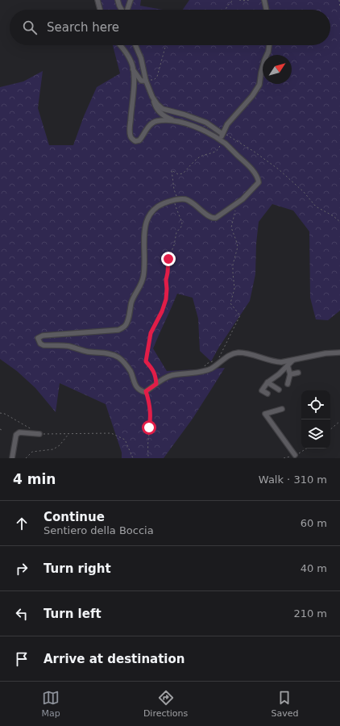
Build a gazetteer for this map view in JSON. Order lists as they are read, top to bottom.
{
  "north": "top right",
  "page": {
    "search": "Search here",
    "heading": ["4 min", "Walk · 310 m"],
    "list": [
      ["Continue", "Sentiero della Boccia", "60 m"],
      ["Turn right", "40 m"],
      ["Turn left", "210 m"],
      "Arrive at destination"
    ],
    "nav": ["Map", "Directions", "Saved"]
  }
}
